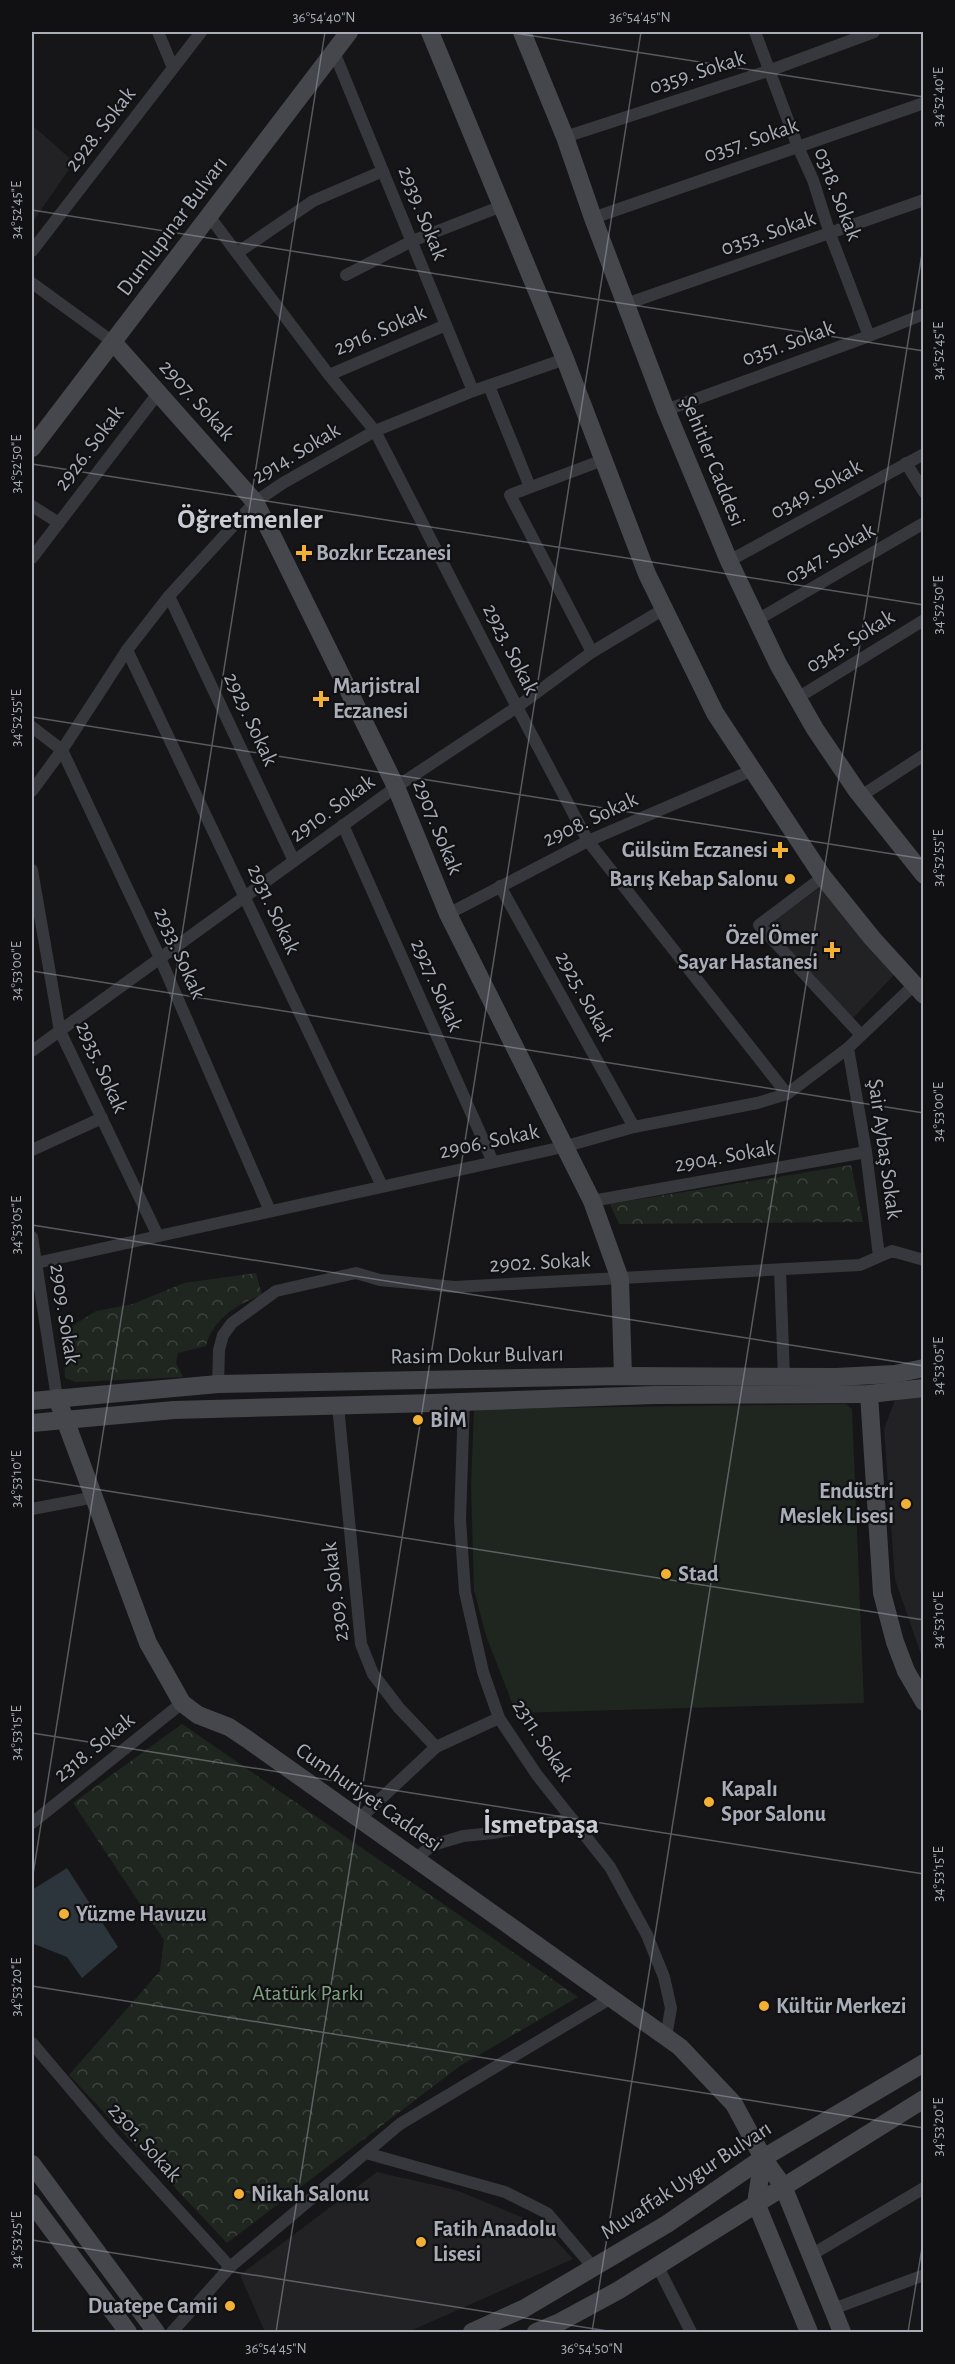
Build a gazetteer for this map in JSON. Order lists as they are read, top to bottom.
{
  "streets": {
    "street": [
      "0359. Sokak",
      "2928. Sokak",
      "0357. Sokak",
      "0318. Sokak",
      "2939. Sokak",
      "Dumlupınar Bulvarı",
      "0353. Sokak",
      "2916. Sokak",
      "0351. Sokak",
      "2907. Sokak",
      "2926. Sokak",
      "2914. Sokak",
      "Şehitler Caddesi",
      "0349. Sokak",
      "0347. Sokak",
      "0345. Sokak",
      "2923. Sokak",
      "2929. Sokak",
      "2910. Sokak",
      "2908. Sokak",
      "2931. Sokak",
      "2933. Sokak",
      "2927. Sokak",
      "2925. Sokak",
      "2935. Sokak",
      "2906. Sokak",
      "Şair Aybaş Sokak",
      "2904. Sokak",
      "2902. Sokak",
      "2909. Sokak",
      "Rasim Dokur Bulvarı",
      "2309. Sokak",
      "2311. Sokak",
      "2318. Sokak",
      "Cumhuriyet Caddesi",
      "2301. Sokak",
      "Muvaffak Uygur Bulvarı"
    ]
  },
  "crossings": [
    ["0359. Sokak", "0318. Sokak"],
    ["0359. Sokak", "Şehitler Caddesi"],
    ["0357. Sokak", "0318. Sokak"],
    ["0357. Sokak", "Şehitler Caddesi"],
    ["0318. Sokak", "0353. Sokak"],
    ["0318. Sokak", "0351. Sokak"],
    ["2939. Sokak", "Dumlupınar Bulvarı"],
    ["2939. Sokak", "2916. Sokak"],
    ["2939. Sokak", "2914. Sokak"],
    ["Dumlupınar Bulvarı", "2907. Sokak"],
    ["Dumlupınar Bulvarı", "2923. Sokak"],
    ["0353. Sokak", "Şehitler Caddesi"],
    ["2916. Sokak", "2923. Sokak"],
    ["0351. Sokak", "Şehitler Caddesi"],
    ["2907. Sokak", "2926. Sokak"],
    ["2907. Sokak", "2914. Sokak"],
    ["2907. Sokak", "2910. Sokak"],
    ["2907. Sokak", "2908. Sokak"],
    ["2907. Sokak", "2906. Sokak"],
    ["2907. Sokak", "2904. Sokak"],
    ["2907. Sokak", "2902. Sokak"],
    ["2907. Sokak", "Rasim Dokur Bulvarı"],
    ["2914. Sokak", "2923. Sokak"],
    ["2914. Sokak", "2929. Sokak"],
    ["2914. Sokak", "2931. Sokak"],
    ["2914. Sokak", "2933. Sokak"],
    ["Şehitler Caddesi", "0349. Sokak"],
    ["Şehitler Caddesi", "0347. Sokak"],
    ["Şehitler Caddesi", "0345. Sokak"],
    ["2923. Sokak", "2910. Sokak"],
    ["2923. Sokak", "2908. Sokak"],
    ["2923. Sokak", "2906. Sokak"],
    ["2929. Sokak", "2910. Sokak"],
    ["2910. Sokak", "2931. Sokak"],
    ["2910. Sokak", "2933. Sokak"],
    ["2910. Sokak", "2927. Sokak"],
    ["2910. Sokak", "2935. Sokak"],
    ["2908. Sokak", "2925. Sokak"],
    ["2931. Sokak", "2906. Sokak"],
    ["2933. Sokak", "2906. Sokak"],
    ["2927. Sokak", "2906. Sokak"],
    ["2925. Sokak", "2906. Sokak"],
    ["2935. Sokak", "2906. Sokak"],
    ["2906. Sokak", "Şair Aybaş Sokak"],
    ["2906. Sokak", "2909. Sokak"],
    ["Şair Aybaş Sokak", "2904. Sokak"],
    ["Şair Aybaş Sokak", "2902. Sokak"],
    ["2902. Sokak", "Rasim Dokur Bulvarı"],
    ["2909. Sokak", "Rasim Dokur Bulvarı"],
    ["2909. Sokak", "Cumhuriyet Caddesi"],
    ["Rasim Dokur Bulvarı", "Cumhuriyet Caddesi"],
    ["2311. Sokak", "Cumhuriyet Caddesi"],
    ["2318. Sokak", "Cumhuriyet Caddesi"],
    ["Cumhuriyet Caddesi", "Muvaffak Uygur Bulvarı"]
  ],
  "districts": ["Öğretmenler", "İsmetpaşa"],
  "parks": ["Atatürk Parkı"],
  "places": {
    "health": [
      "Bozkır Eczanesi",
      "Marjistral Eczanesi",
      "Gülsüm Eczanesi",
      "Özel Ömer Sayar Hastanesi"
    ],
    "other": [
      "Barış Kebap Salonu",
      "BİM",
      "Endüstri Meslek Lisesi",
      "Stad",
      "Kapalı Spor Salonu",
      "Yüzme Havuzu",
      "Kültür Merkezi",
      "Nikah Salonu",
      "Fatih Anadolu Lisesi",
      "Duatepe Camii"
    ]
  },
  "coordinates": [
    "36°54'40\"N",
    "36°54'45\"N",
    "34°52'40\"E",
    "34°52'45\"E",
    "34°52'50\"E",
    "34°52'55\"E",
    "34°53'00\"E",
    "34°53'05\"E",
    "34°53'10\"E",
    "34°53'15\"E",
    "34°53'20\"E",
    "34°53'25\"E",
    "36°54'50\"N"
  ]
}
